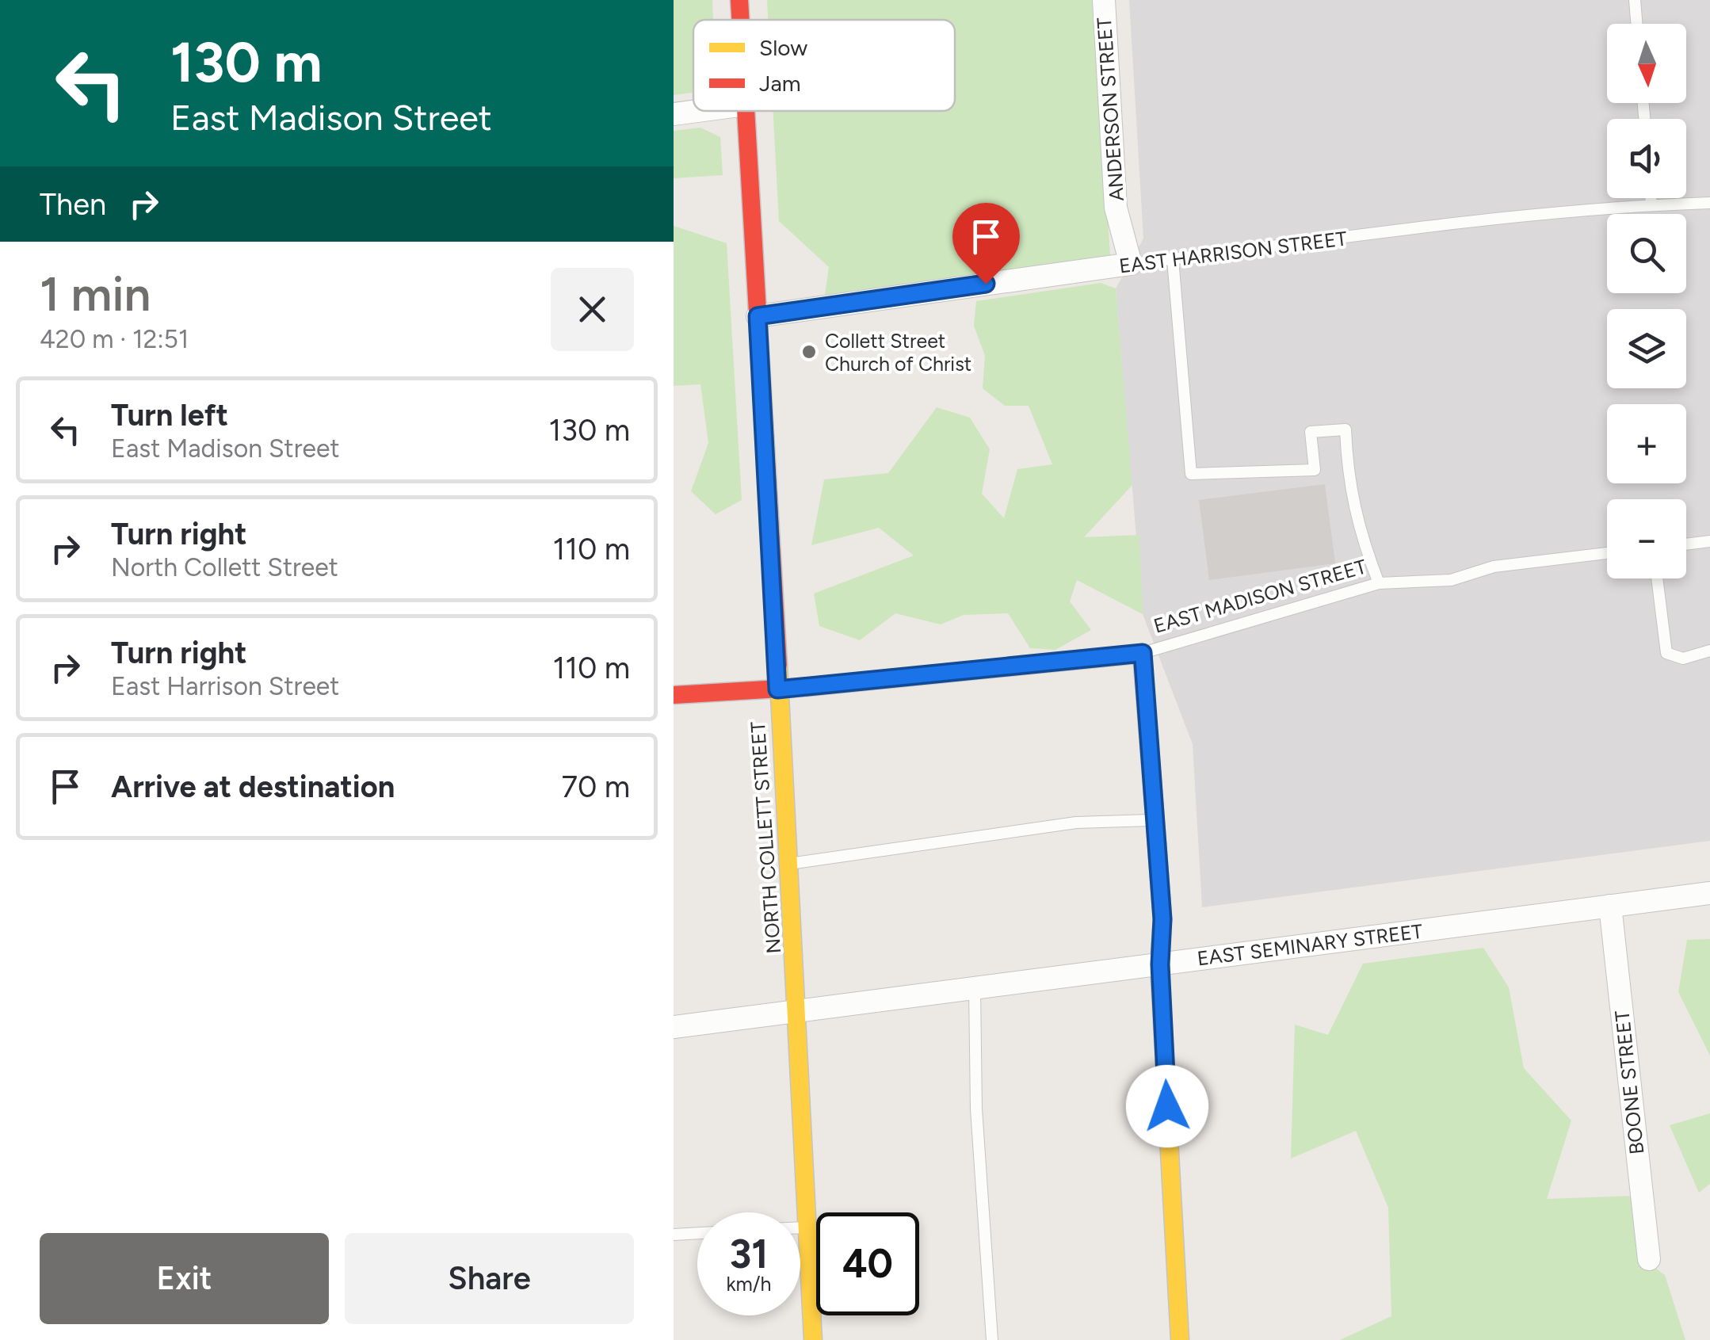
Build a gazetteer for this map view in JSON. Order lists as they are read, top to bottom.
{
  "streets": {
    "street": [
      "ANDERSON STREET",
      "EAST HARRISON STREET",
      "EAST MADISON STREET",
      "NORTH COLLETT STREET",
      "EAST SEMINARY STREET",
      "BOONE STREET"
    ]
  },
  "crossings": [
    ["ANDERSON STREET", "EAST HARRISON STREET"],
    ["EAST HARRISON STREET", "NORTH COLLETT STREET"],
    ["EAST MADISON STREET", "NORTH COLLETT STREET"],
    ["NORTH COLLETT STREET", "EAST SEMINARY STREET"],
    ["EAST SEMINARY STREET", "BOONE STREET"]
  ],
  "places": ["Collett Street Church of Christ"],
  "legend": ["Slow", "Jam"],
  "north": "bottom",
  "page": {
    "turn": ["130 m", "East Madison Street"],
    "map_buttons": ["+", "−"],
    "then": "Then",
    "heading": ["1 min", "420 m · 12:51"],
    "list": [
      {
        "name": "Turn left",
        "note": "East Madison Street",
        "value": "130 m"
      },
      {
        "name": "Turn right",
        "note": "North Collett Street",
        "value": "110 m"
      },
      {
        "name": "Turn right",
        "note": "East Harrison Street",
        "value": "110 m"
      },
      {
        "name": "Arrive at destination",
        "value": "70 m"
      }
    ],
    "speed": "31 km/h",
    "limit": "40",
    "buttons": ["Exit", "Share"]
  }
}
